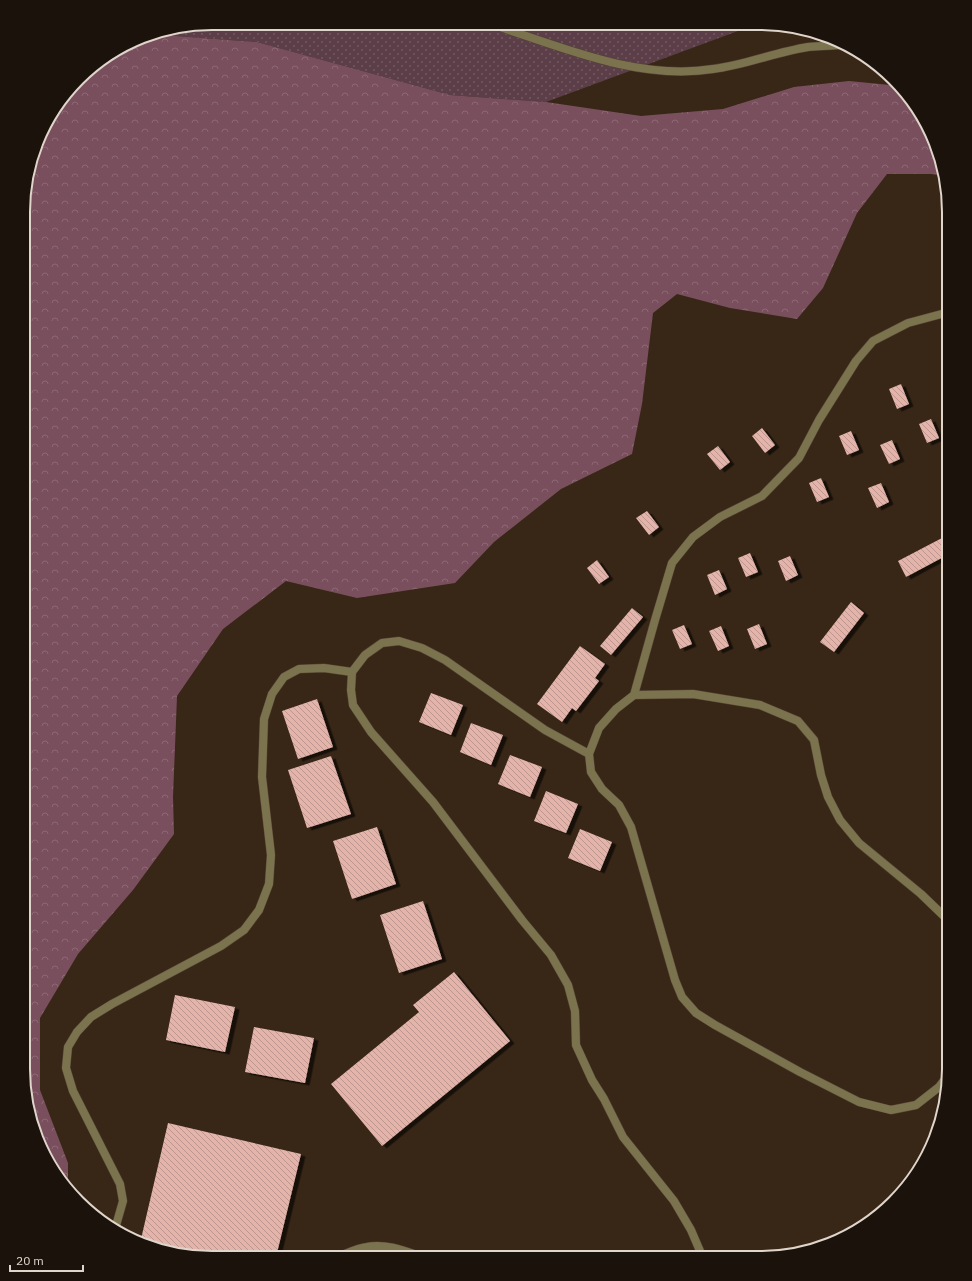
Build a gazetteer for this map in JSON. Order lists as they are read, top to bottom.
{
  "scale_bar": "20 m"
}
